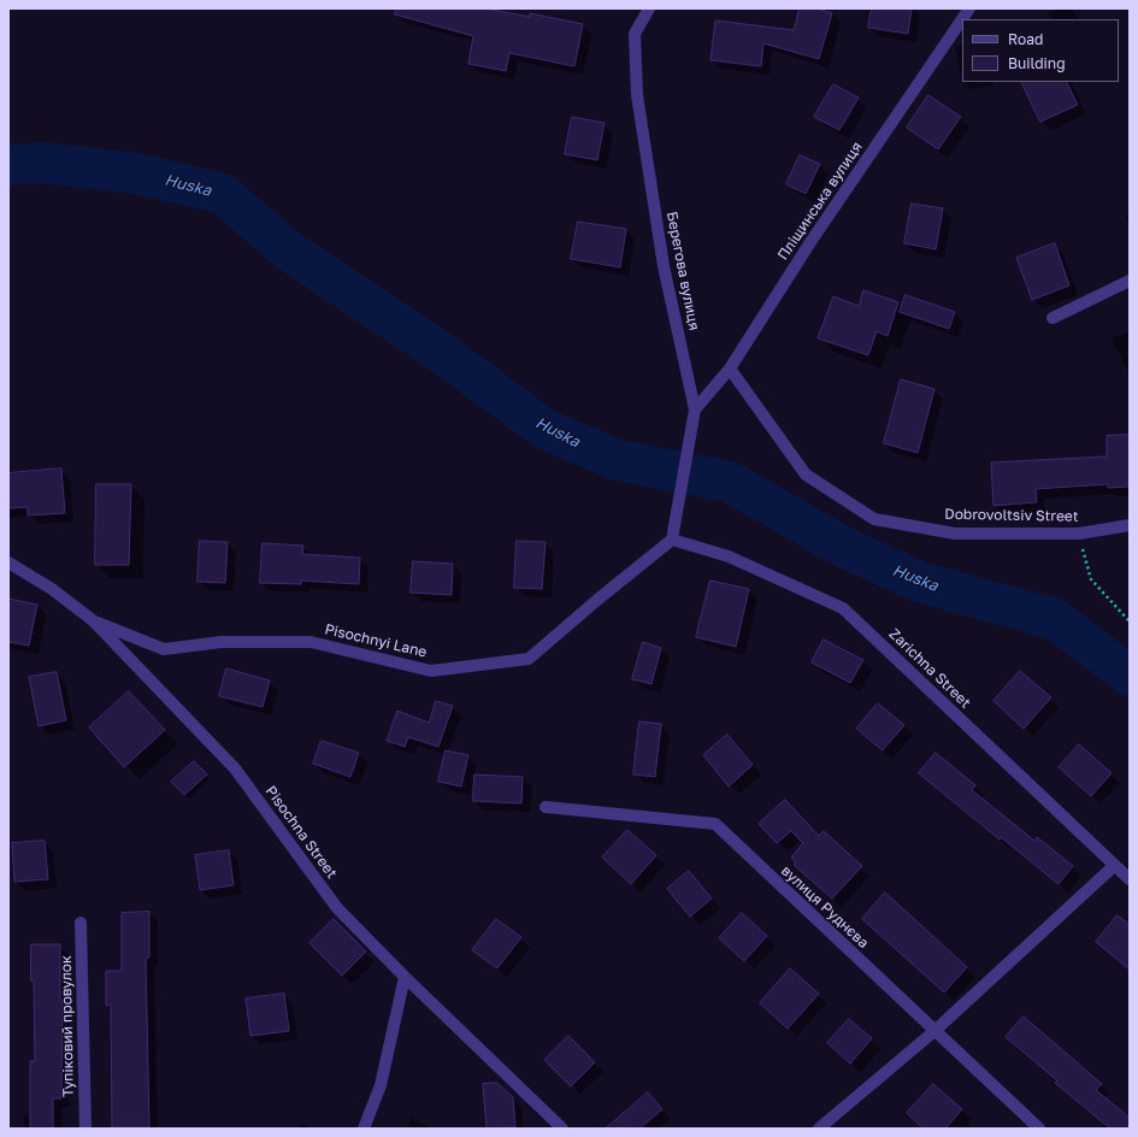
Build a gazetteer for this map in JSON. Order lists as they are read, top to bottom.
{
  "streets": {
    "street": [
      "Пліщинська вулиця",
      "Берегова вулиця",
      "Dobrovoltsiv Street",
      "Pisochnyi Lane",
      "Zarichna Street",
      "Pisochna Street",
      "вулиця Руднєва",
      "Тупіковий провулок"
    ]
  },
  "crossings": [
    ["Пліщинська вулиця", "Берегова вулиця"],
    ["Пліщинська вулиця", "Dobrovoltsiv Street"],
    ["Берегова вулиця", "Pisochnyi Lane"],
    ["Берегова вулиця", "Zarichna Street"],
    ["Pisochnyi Lane", "Zarichna Street"],
    ["Pisochnyi Lane", "Pisochna Street"]
  ],
  "water": ["Huska"],
  "legend": ["Road", "Building"]
}
